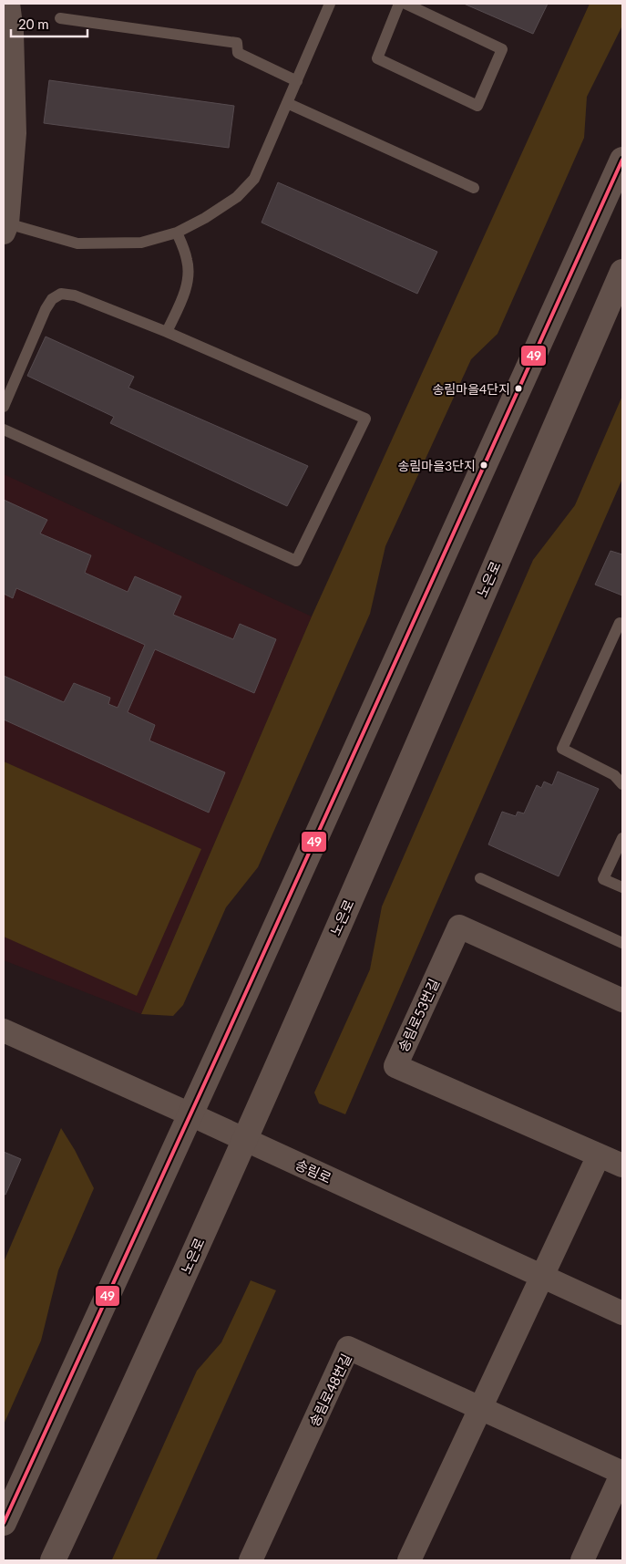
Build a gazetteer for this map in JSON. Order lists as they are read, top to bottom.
{
  "streets": {
    "street": [
      "노은로",
      "송림로53번길",
      "송림로",
      "송림로48번길"
    ]
  },
  "crossings": [
    ["노은로", "송림로"]
  ],
  "places": ["송림마을4단지", "송림마을3단지"],
  "lines": ["transit line 49"],
  "scale_bar": "20 m"
}
